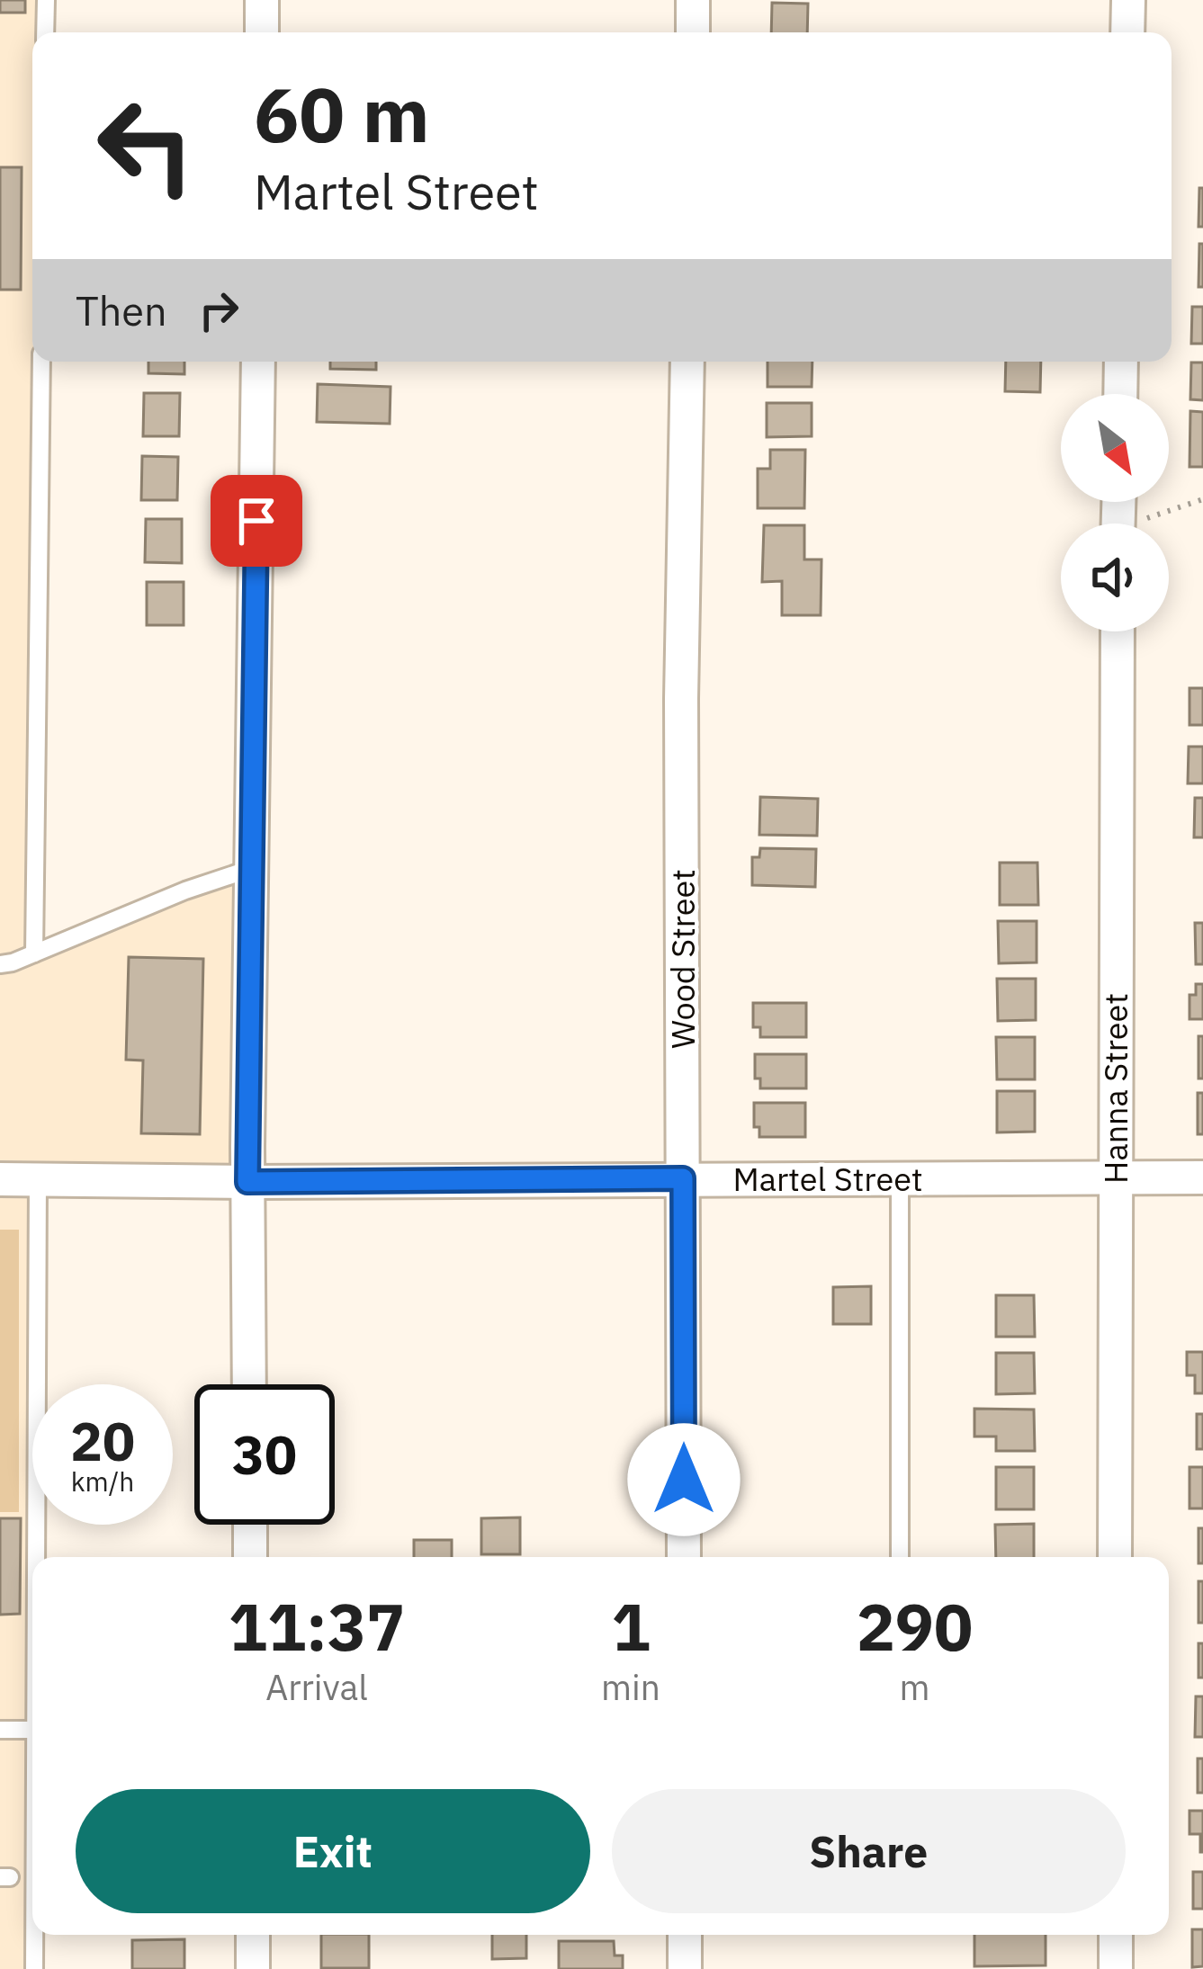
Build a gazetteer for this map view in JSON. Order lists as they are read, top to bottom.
{
  "streets": {
    "street": ["Wood Street", "Hanna Street", "Martel Street"]
  },
  "crossings": [
    ["Wood Street", "Martel Street"],
    ["Hanna Street", "Martel Street"]
  ],
  "north": "bottom right",
  "page": {
    "turn": ["60 m", "Martel Street"],
    "then": "Then",
    "speed": "20 km/h",
    "limit": "30",
    "eta": [
      "11:37",
      "Arrival",
      "1",
      "min",
      "290",
      "m"
    ],
    "buttons": ["Exit", "Share"]
  }
}
